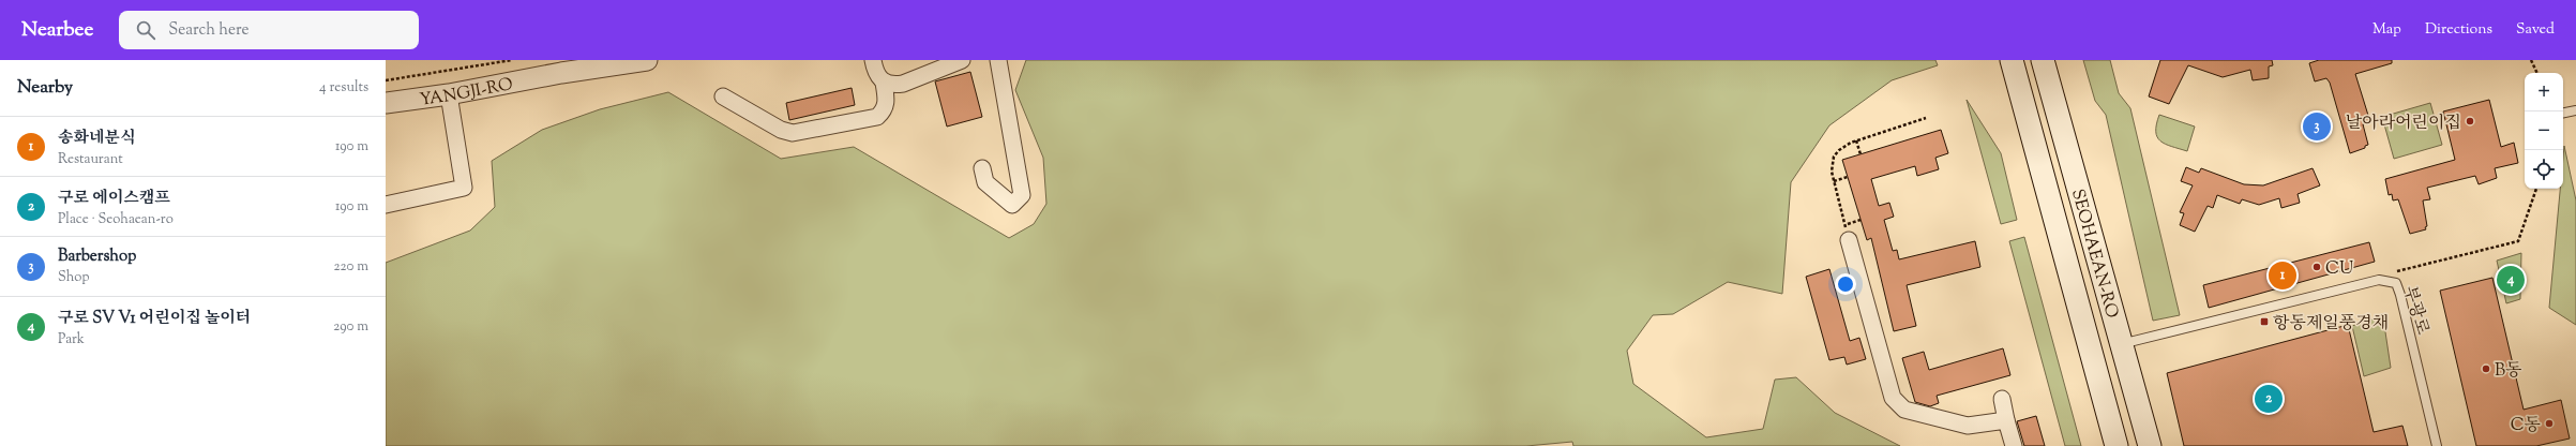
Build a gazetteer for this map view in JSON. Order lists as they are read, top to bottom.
{
  "streets": {
    "main road": ["SEOHAEAN-RO"],
    "street": ["YANGJI-RO"],
    "lane": ["부광로"]
  },
  "crossings": [
    ["SEOHAEAN-RO", "부광로"]
  ],
  "places": {
    "other": [
      "날아라어린이집",
      "CU",
      "B동",
      "C동"
    ],
    "transit": ["항동제일풍경채"]
  },
  "page": {
    "header": "Nearbee",
    "search": "Search here",
    "nav": ["Map", "Directions", "Saved"],
    "heading": ["Nearby", "4 results"],
    "map_buttons": ["+", "−"],
    "pins": [
      "3",
      "1",
      "4",
      "2"
    ],
    "list": [
      {
        "mark": "1",
        "name": "송화네분식",
        "note": "Restaurant",
        "value": "190 m"
      },
      {
        "mark": "2",
        "name": "구로 에이스캠프",
        "note": "Place · Seohaean-ro",
        "value": "190 m"
      },
      {
        "mark": "3",
        "name": "Barbershop",
        "note": "Shop",
        "value": "220 m"
      },
      {
        "mark": "4",
        "name": "구로 SV V1 어린이집 놀이터",
        "note": "Park",
        "value": "290 m"
      }
    ]
  }
}
